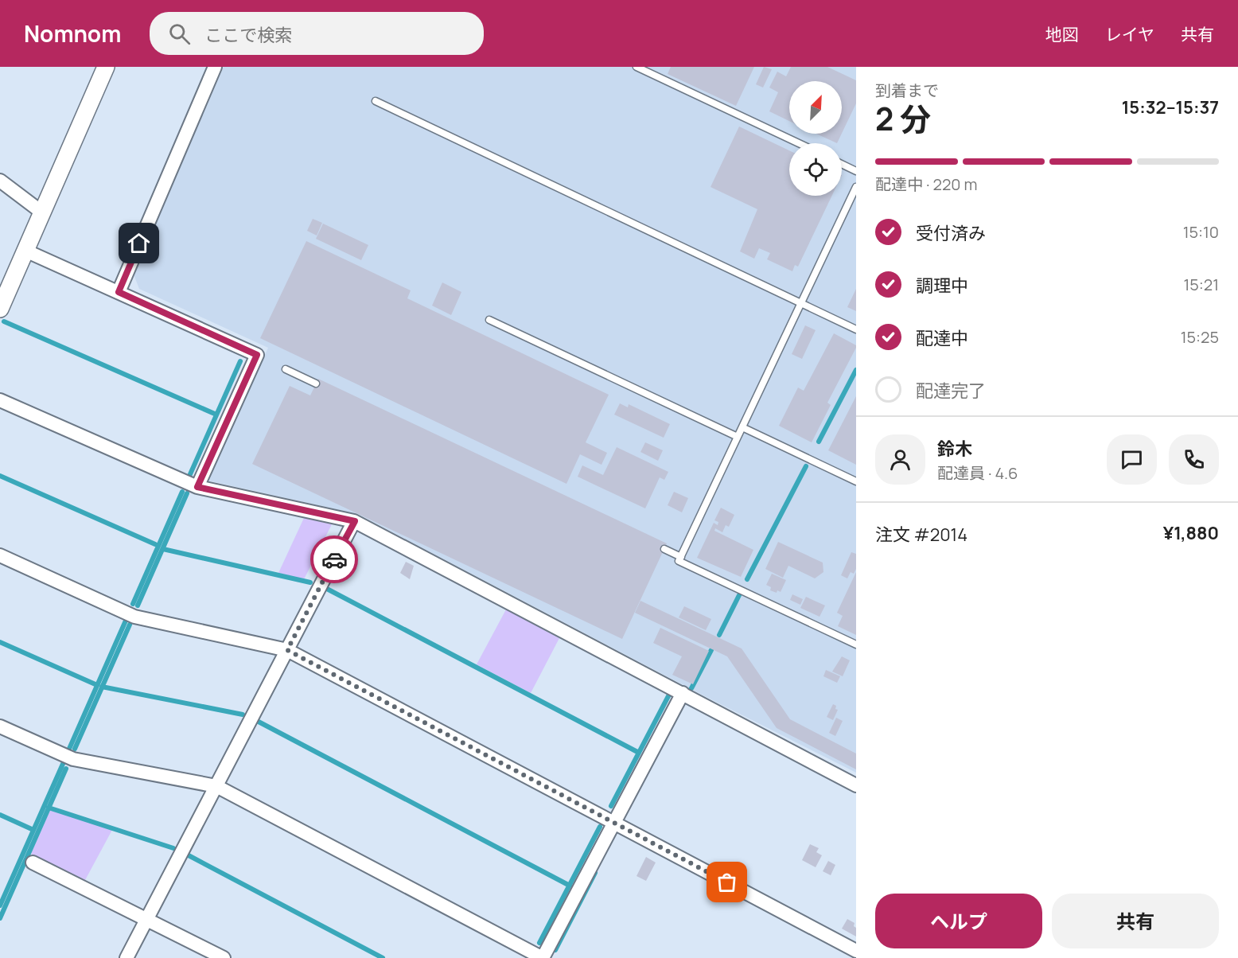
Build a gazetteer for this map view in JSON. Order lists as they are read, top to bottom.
{
  "north": "top right",
  "page": {
    "header": "Nomnom",
    "search": "ここで検索",
    "nav": ["地図", "レイヤ", "共有"],
    "heading": ["2 分", "到着まで", "15:32–15:37"],
    "panel": [
      "鈴木",
      "配達員 · 4.6",
      "注文 #2014",
      "¥1,880"
    ],
    "bar": "配達中 · 220 m",
    "list": [
      ["受付済み", "15:10"],
      ["調理中", "15:21"],
      ["配達中", "15:25"],
      "配達完了"
    ],
    "buttons": ["ヘルプ", "共有"]
  }
}
